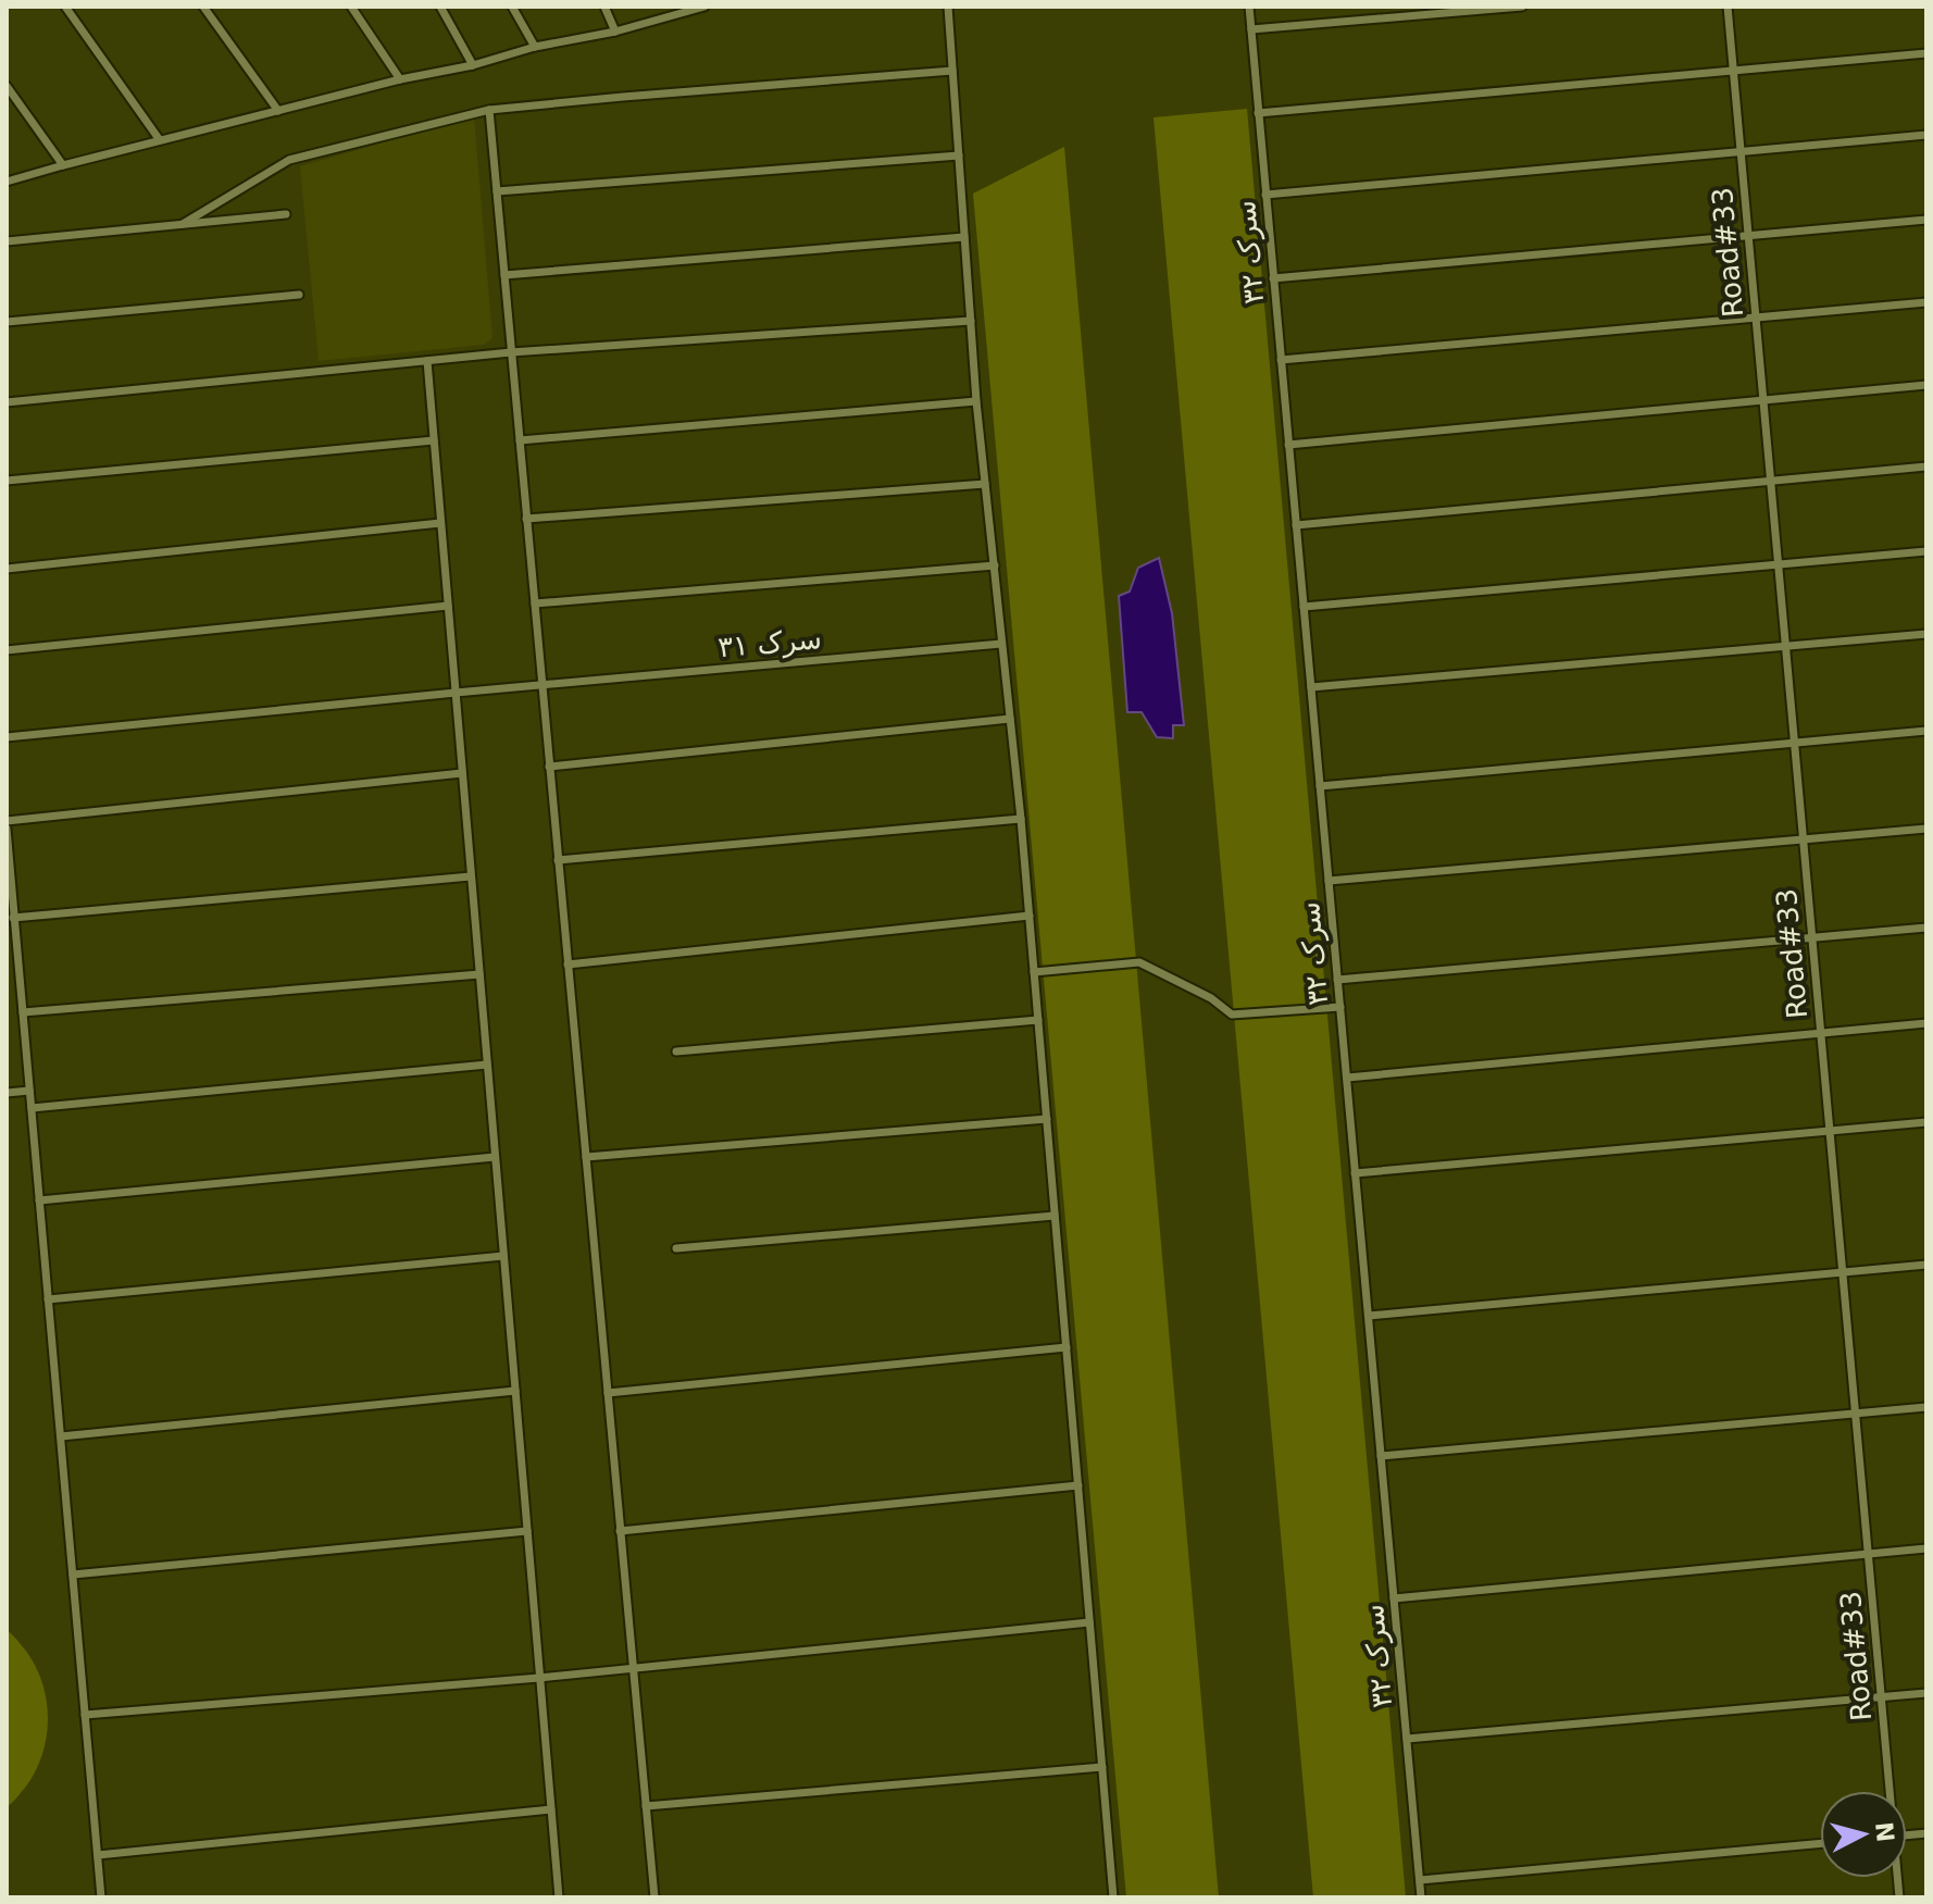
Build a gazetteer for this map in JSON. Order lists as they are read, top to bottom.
{
  "streets": {
    "street": ["سرک ۳۲", "Road#33", "سرک ۳۱"]
  },
  "north": "right"
}
